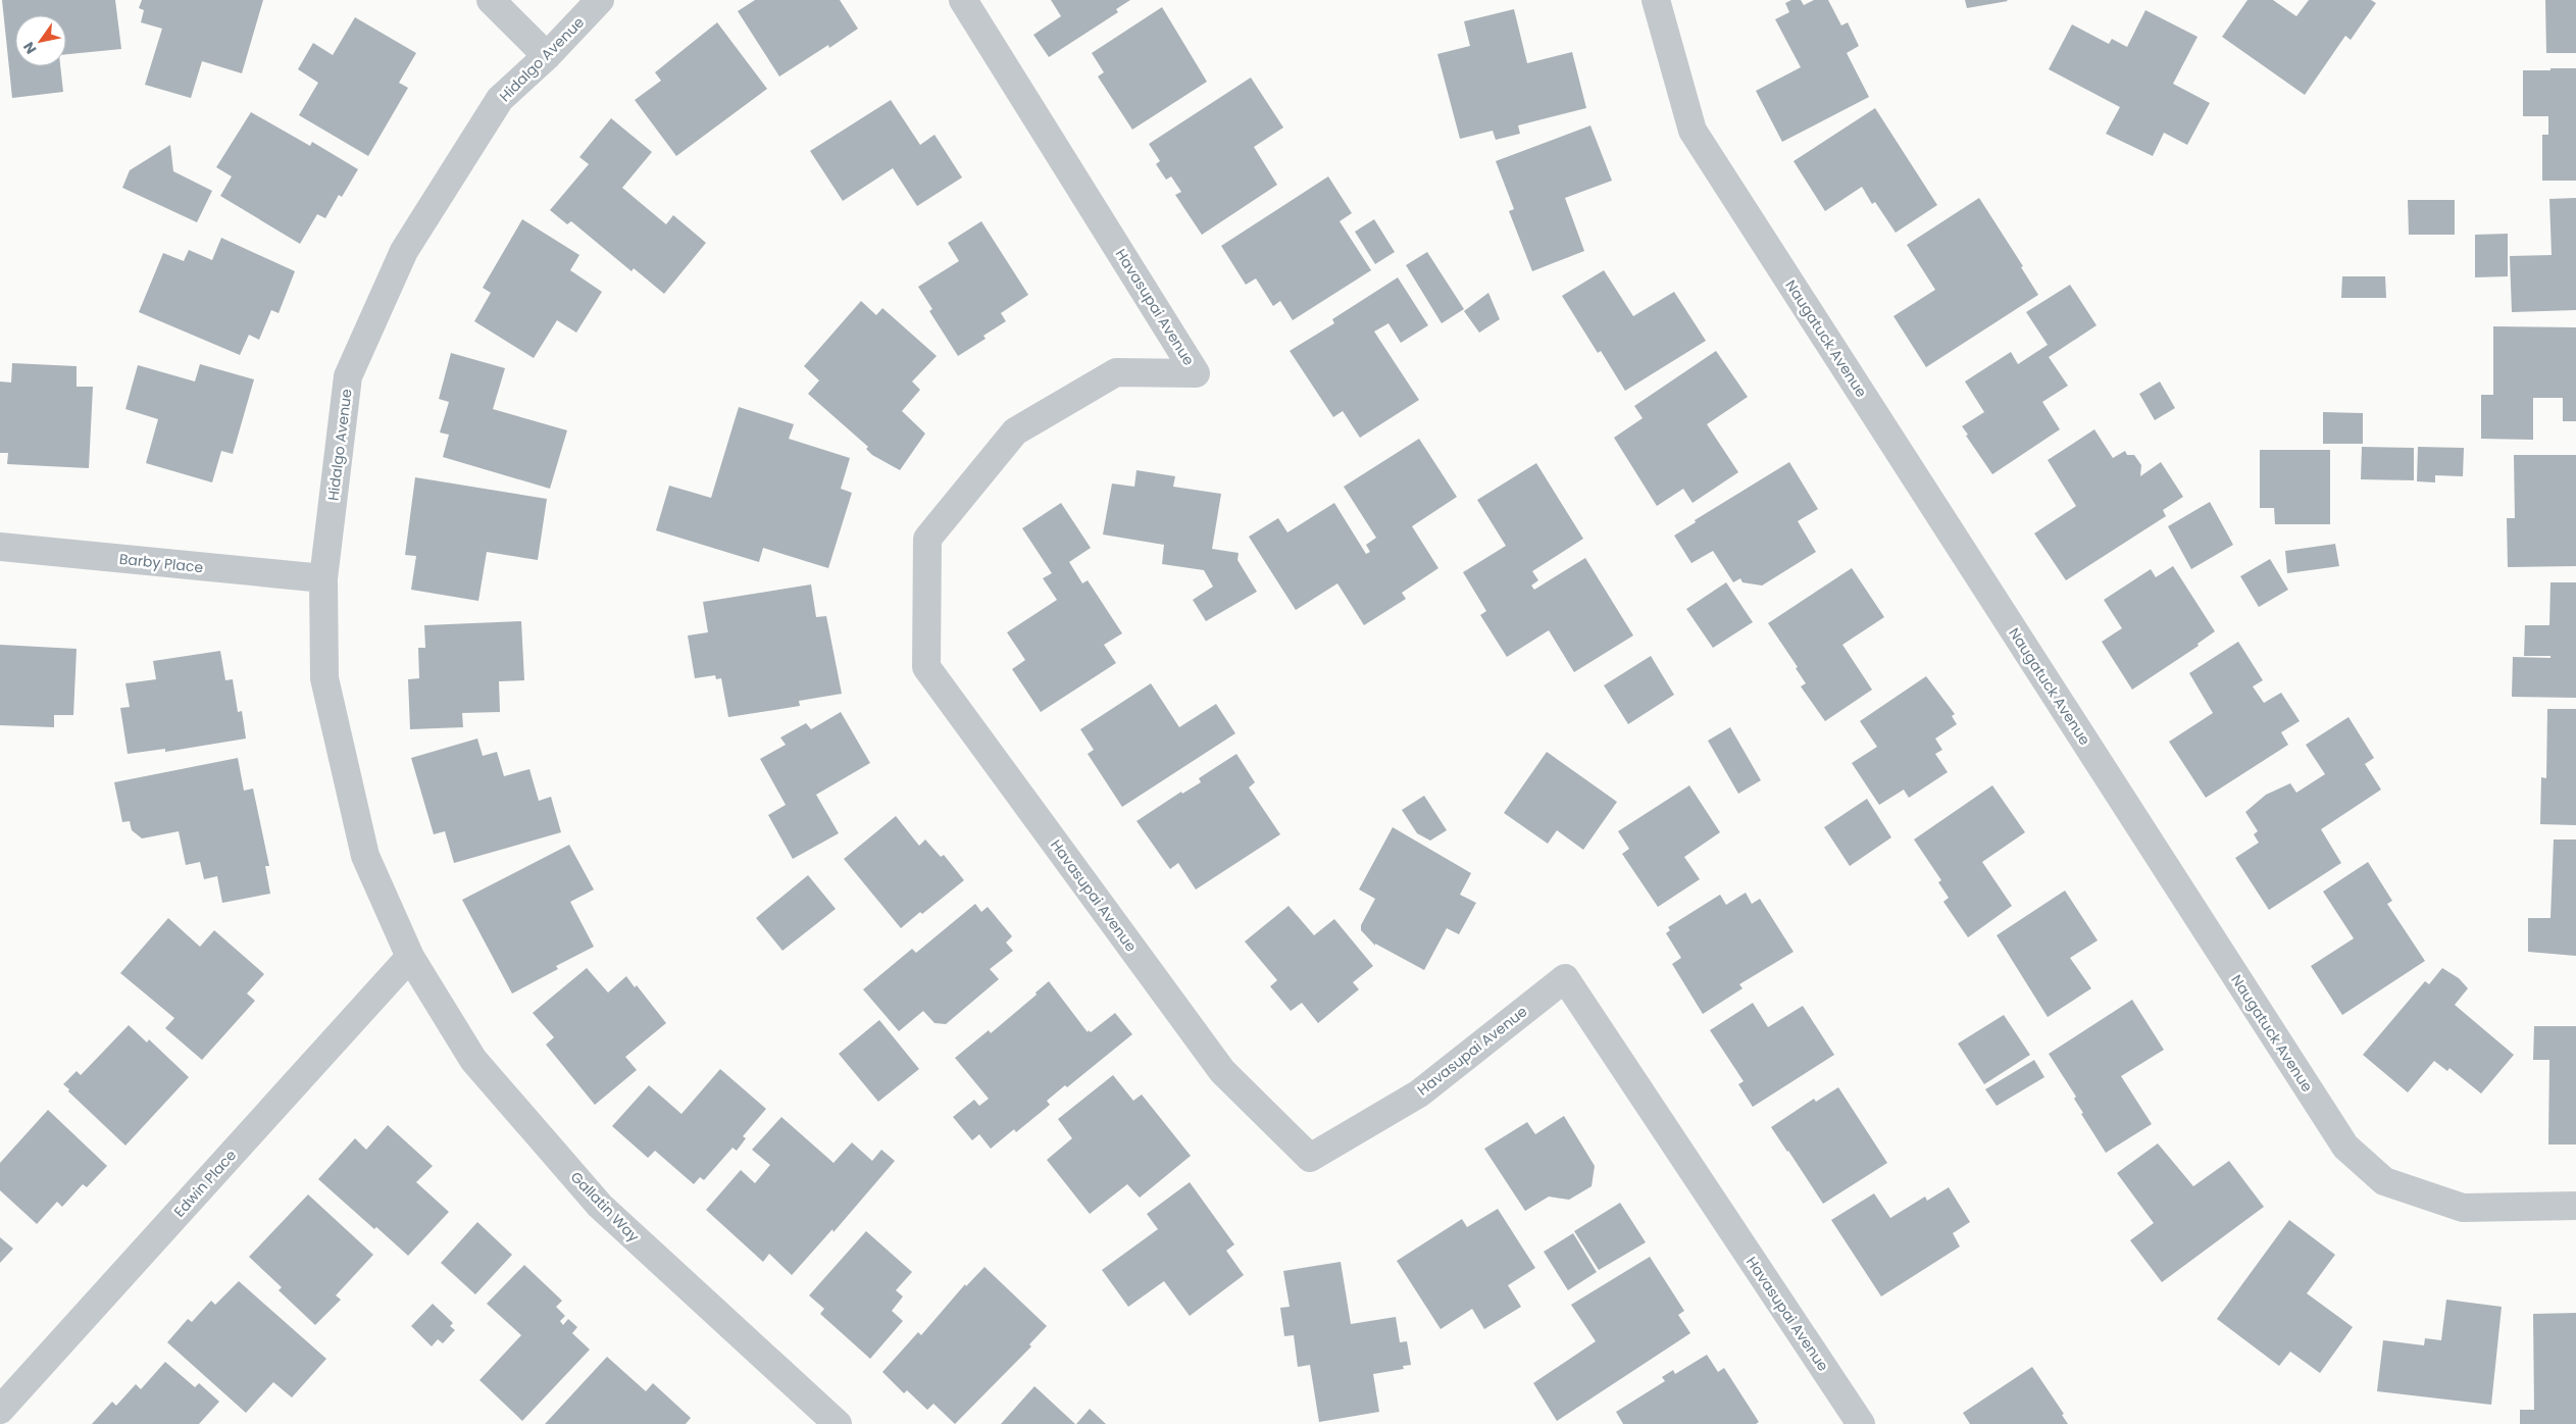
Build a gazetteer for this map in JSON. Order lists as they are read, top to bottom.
{
  "streets": {
    "street": [
      "Hidalgo Avenue",
      "Havasupai Avenue",
      "Naugatuck Avenue",
      "Barby Place",
      "Edwin Place",
      "Gallatin Way"
    ]
  },
  "crossings": [
    ["Hidalgo Avenue", "Barby Place"],
    ["Hidalgo Avenue", "Edwin Place"],
    ["Hidalgo Avenue", "Gallatin Way"],
    ["Edwin Place", "Gallatin Way"]
  ],
  "north": "bottom left"
}
